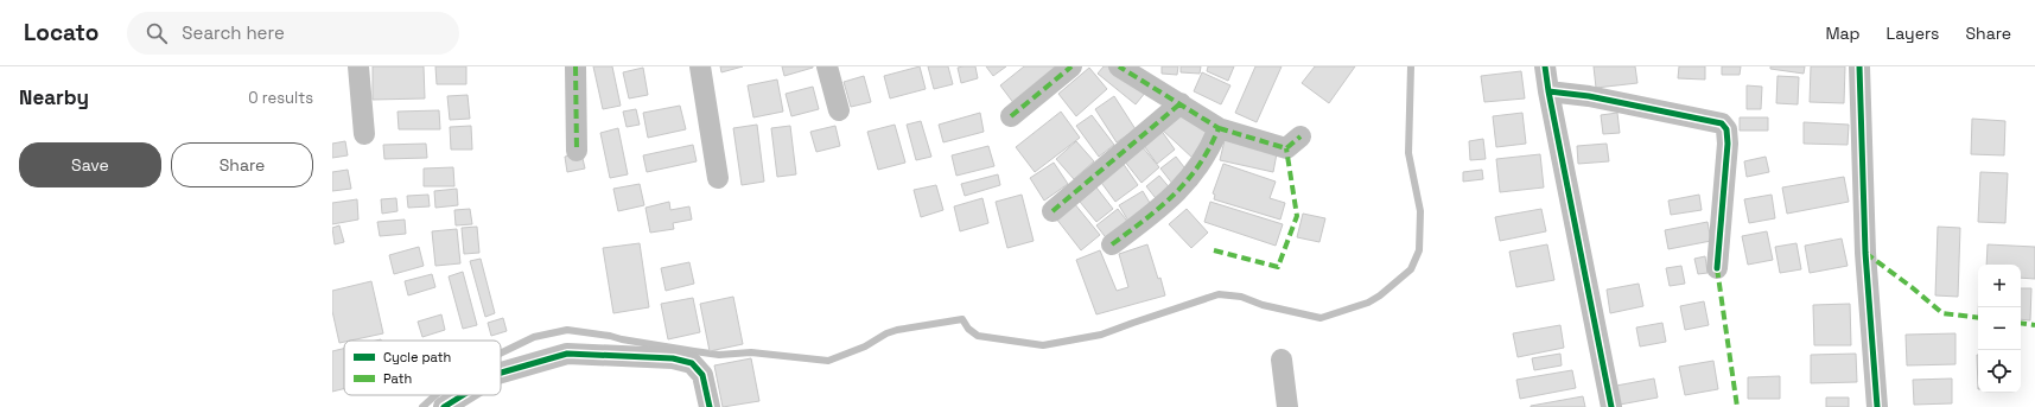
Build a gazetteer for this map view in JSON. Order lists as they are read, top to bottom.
{
  "legend": ["Cycle path", "Path"],
  "page": {
    "header": "Locato",
    "search": "Search here",
    "nav": ["Map", "Layers", "Share"],
    "heading": ["Nearby", "0 results"],
    "buttons": ["Save", "Share"],
    "map_buttons": ["+", "−"]
  }
}
